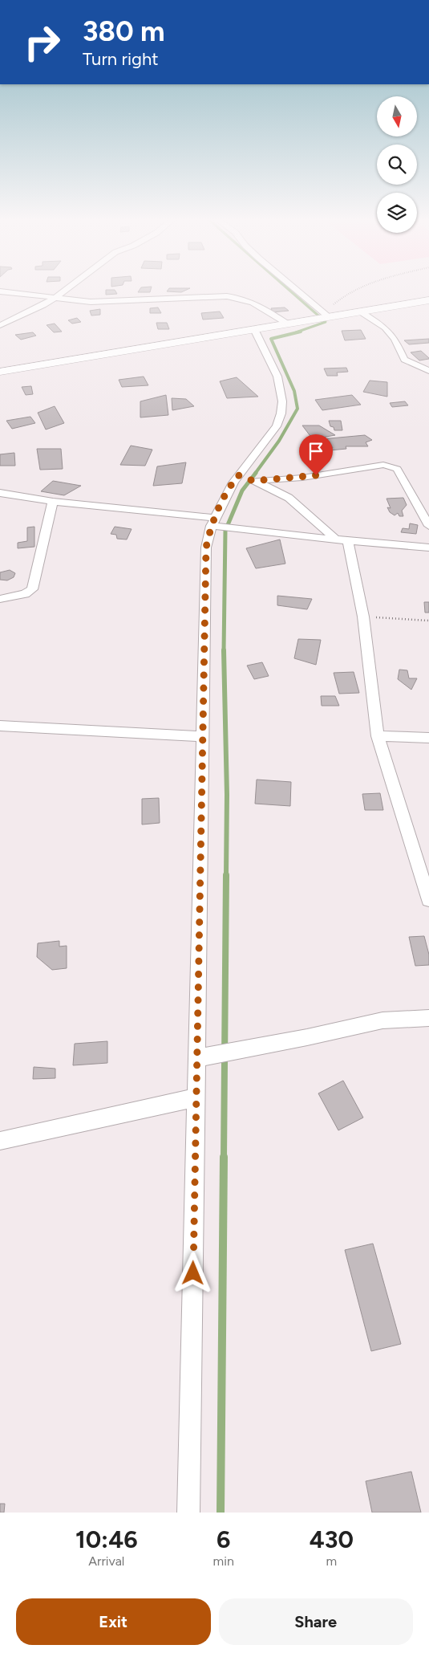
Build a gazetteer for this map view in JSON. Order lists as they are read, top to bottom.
{
  "north": "bottom",
  "page": {
    "turn": ["380 m", "Turn right"],
    "eta": [
      "10:46",
      "Arrival",
      "6",
      "min",
      "430",
      "m"
    ],
    "buttons": ["Exit", "Share"]
  }
}
